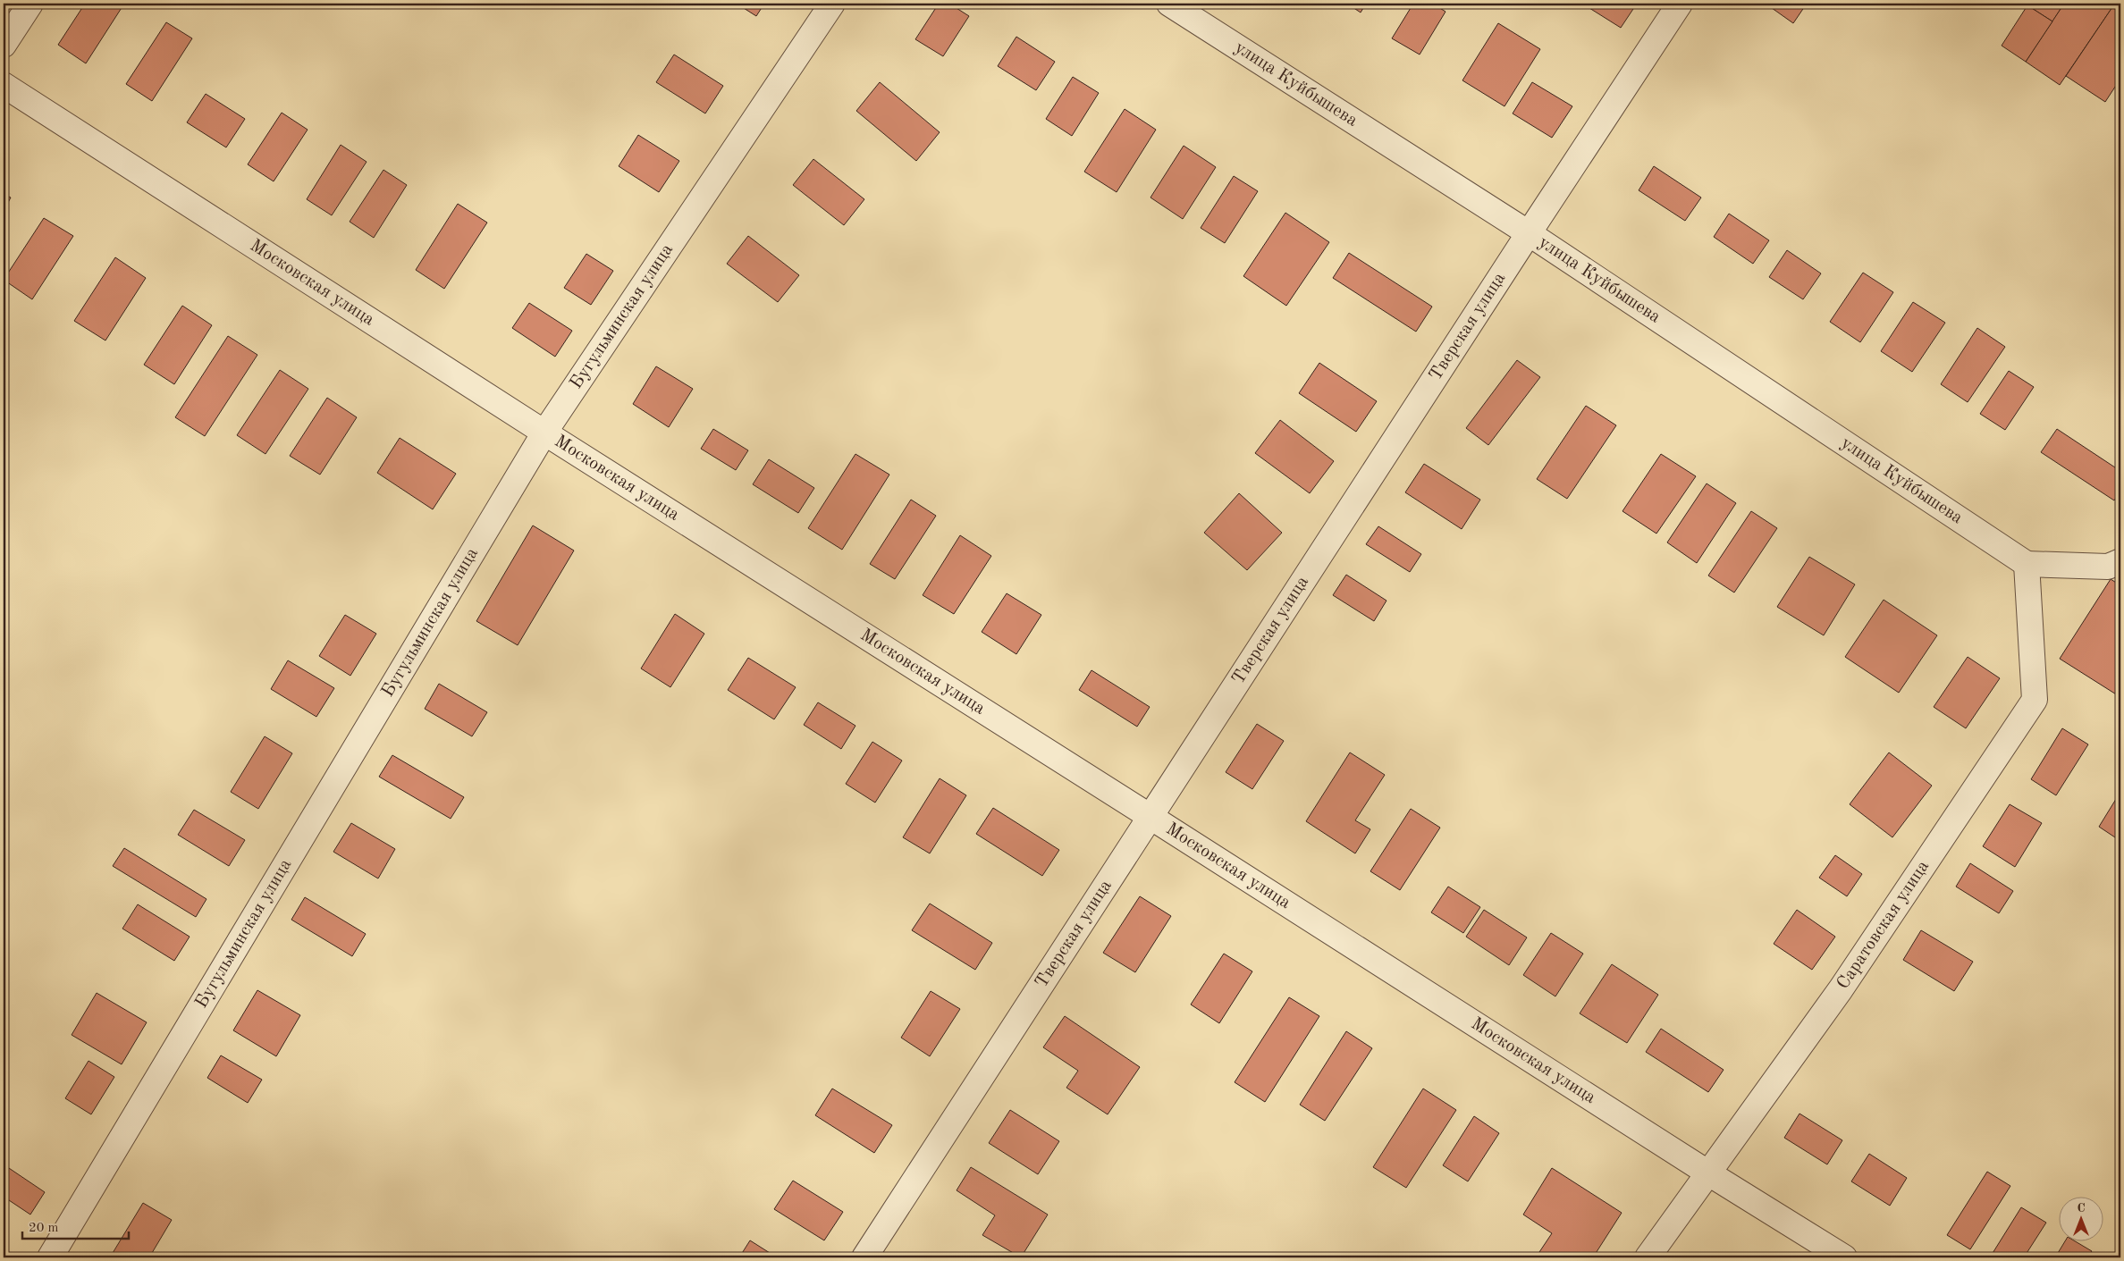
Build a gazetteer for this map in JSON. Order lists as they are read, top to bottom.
{
  "streets": {
    "street": [
      "улица Куйбышева",
      "Московская улица",
      "Бугульминская улица",
      "Тверская улица",
      "Саратовская улица"
    ]
  },
  "crossings": [
    ["улица Куйбышева", "Тверская улица"],
    ["улица Куйбышева", "Саратовская улица"],
    ["Московская улица", "Бугульминская улица"],
    ["Московская улица", "Тверская улица"],
    ["Московская улица", "Саратовская улица"]
  ],
  "scale_bar": "20 m",
  "north": "top"
}
